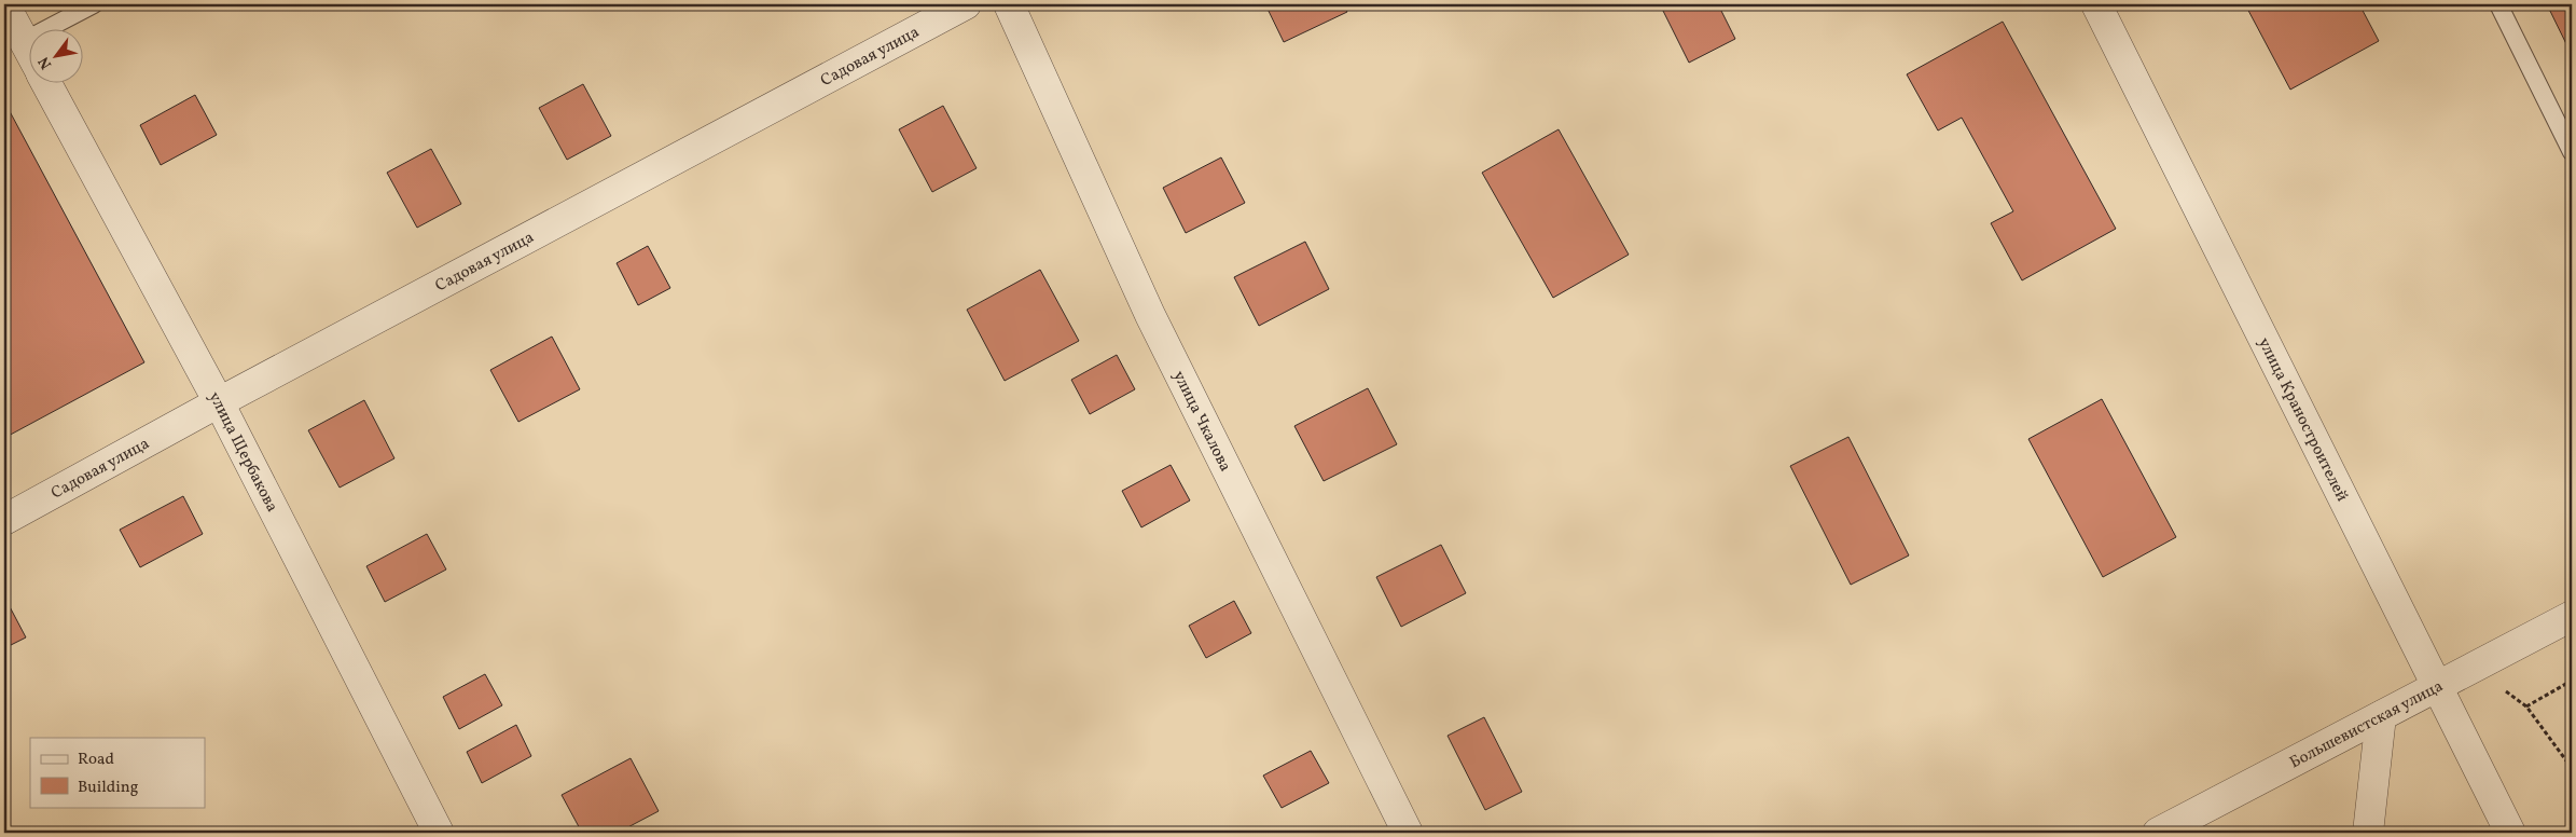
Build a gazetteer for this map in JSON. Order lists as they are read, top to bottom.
{
  "streets": {
    "street": [
      "Садовая улица",
      "улица Краностроителей",
      "улица Чкалова",
      "улица Щербакова",
      "Большевистская улица"
    ]
  },
  "crossings": [
    ["Садовая улица", "улица Щербакова"],
    ["улица Краностроителей", "Большевистская улица"]
  ],
  "legend": ["Road", "Building"],
  "north": "bottom left"
}
